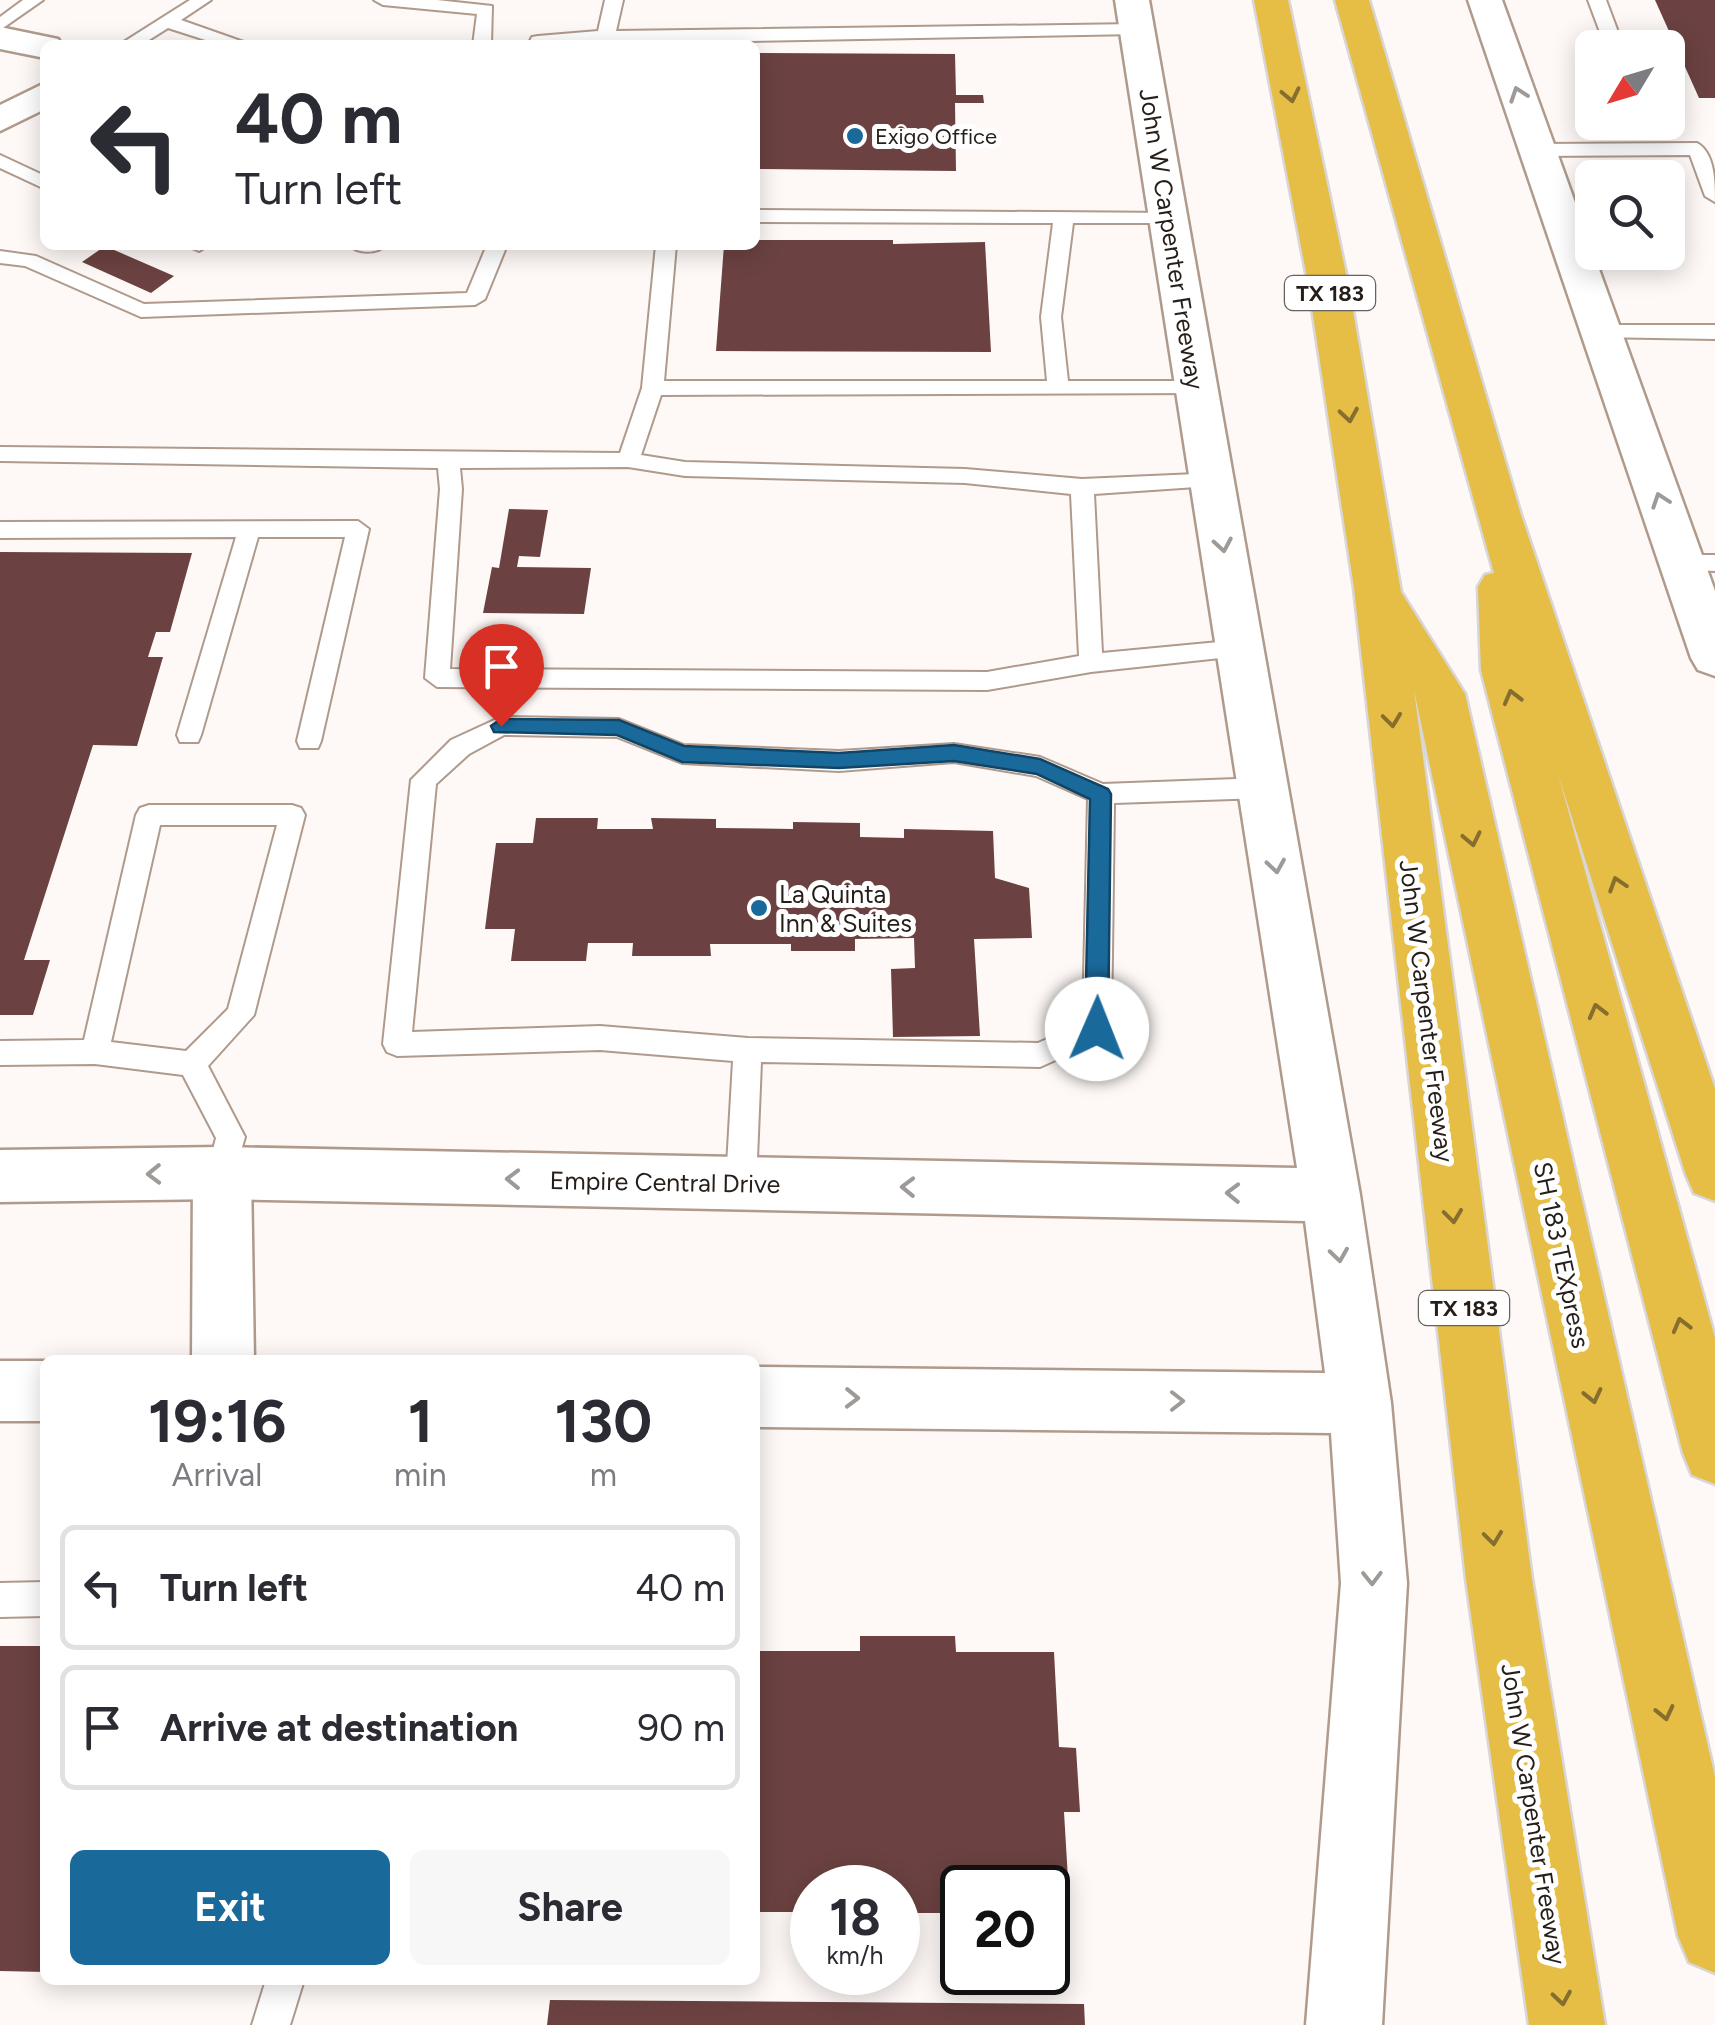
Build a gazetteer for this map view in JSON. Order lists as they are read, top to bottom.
{
  "streets": {
    "highway": ["John W Carpenter Freeway", "TX 183", "SH 183 TEXpress"],
    "main road": ["Empire Central Drive"]
  },
  "crossings": [
    ["John W Carpenter Freeway", "Empire Central Drive"],
    ["John W Carpenter Freeway", "SH 183 TEXpress"]
  ],
  "places": ["Exigo Office", "La Quinta Inn & Suites"],
  "north": "bottom left",
  "page": {
    "turn": ["40 m", "Turn left"],
    "eta": [
      "19:16",
      "Arrival",
      "1",
      "min",
      "130",
      "m"
    ],
    "list": [
      {
        "name": "Turn left",
        "value": "40 m"
      },
      {
        "name": "Arrive at destination",
        "value": "90 m"
      }
    ],
    "buttons": ["Exit", "Share"],
    "speed": "18 km/h",
    "limit": "20"
  }
}
